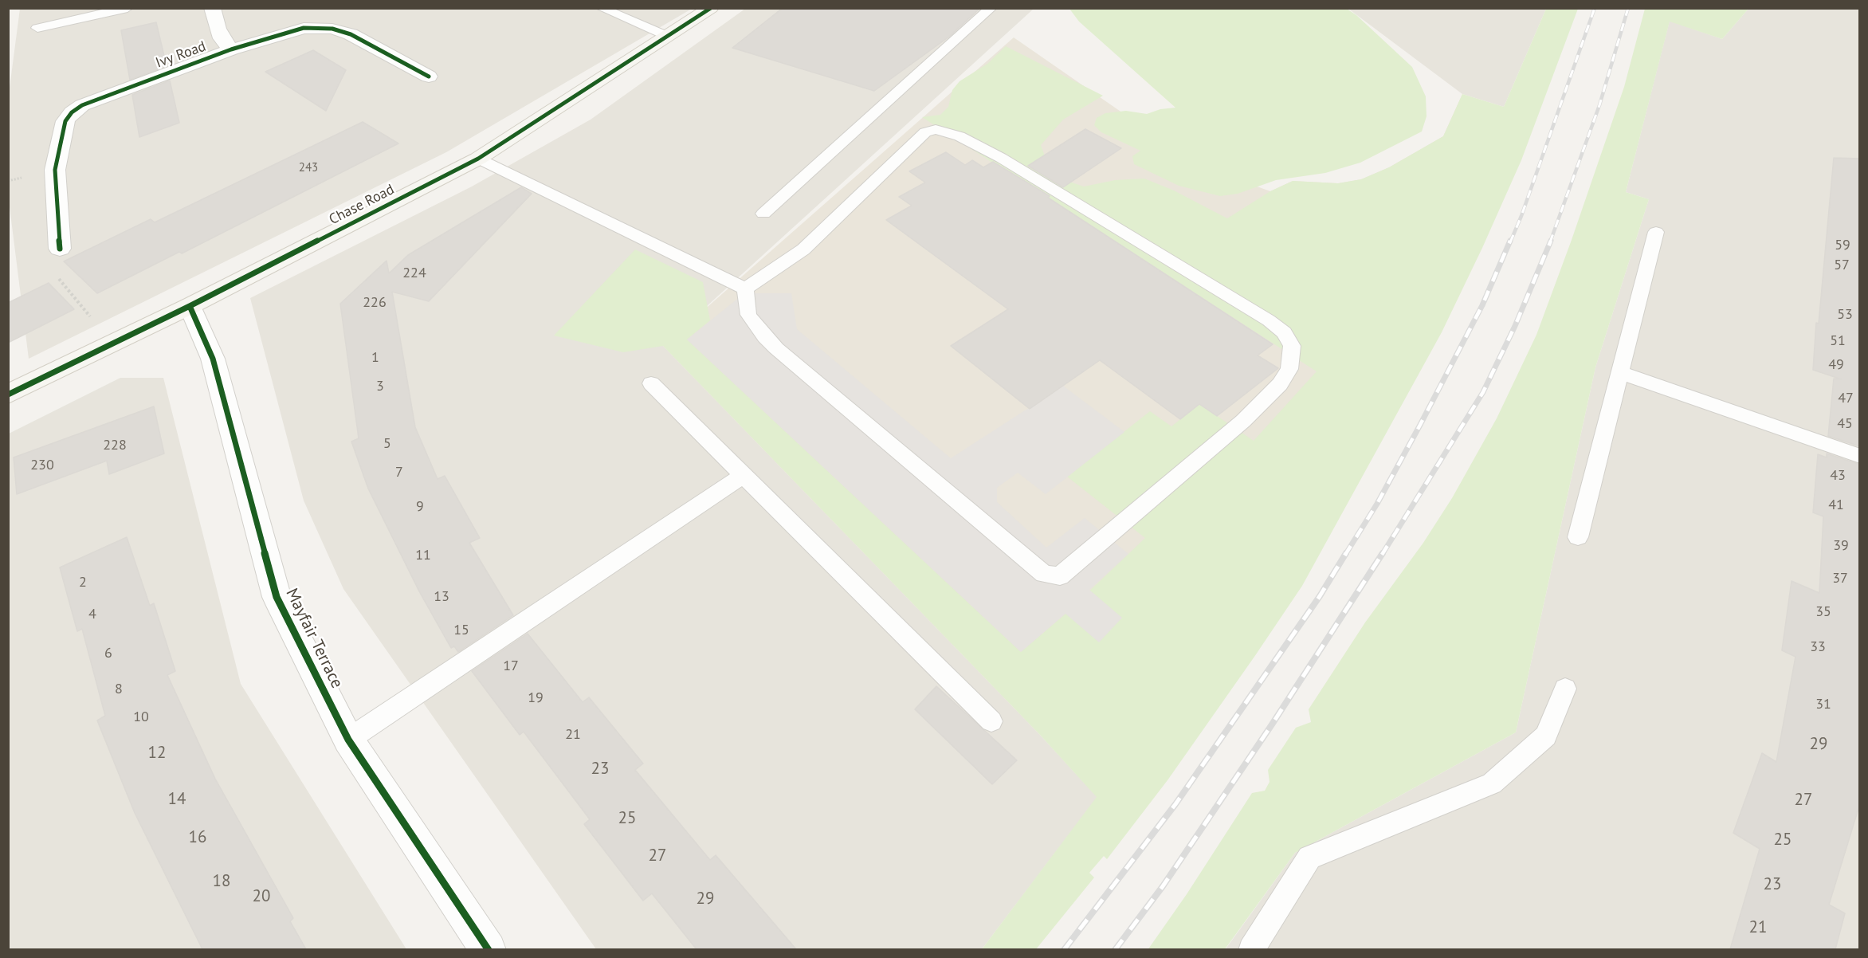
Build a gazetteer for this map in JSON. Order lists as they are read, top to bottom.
{
  "streets": {
    "street": ["Ivy Road", "Chase Road", "Mayfair Terrace"]
  },
  "crossings": [
    ["Chase Road", "Mayfair Terrace"]
  ],
  "house_numbers": [
    "243",
    "59",
    "57",
    "224",
    "226",
    "53",
    "51",
    "1",
    "49",
    "3",
    "47",
    "45",
    "5",
    "228",
    "230",
    "7",
    "43",
    "41",
    "9",
    "39",
    "11",
    "37",
    "2",
    "13",
    "35",
    "4",
    "15",
    "33",
    "6",
    "17",
    "8",
    "19",
    "31",
    "10",
    "21",
    "29",
    "12",
    "23",
    "14",
    "27",
    "25",
    "16",
    "25",
    "27",
    "18",
    "23",
    "20",
    "29",
    "21"
  ]
}
